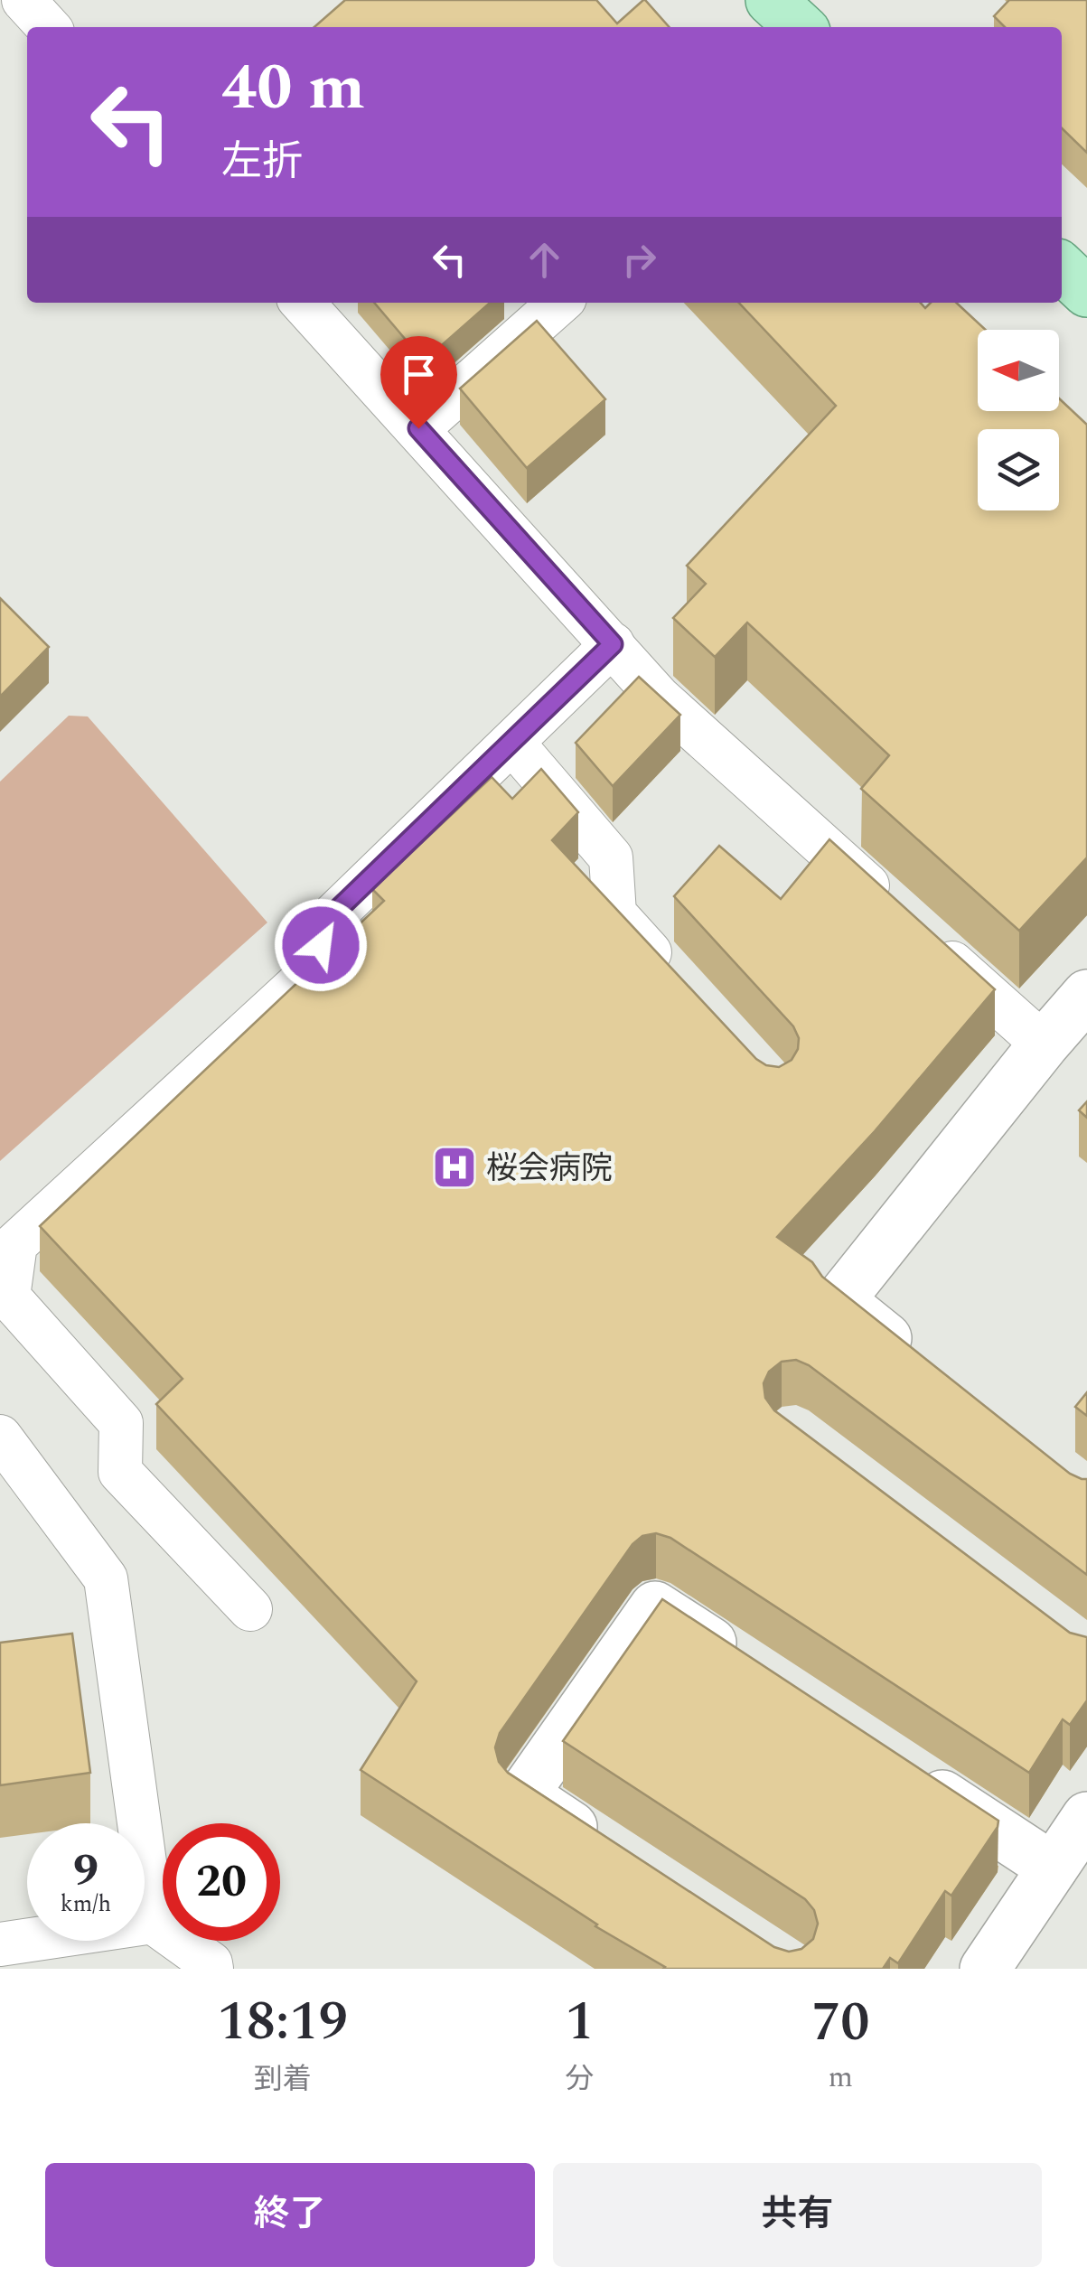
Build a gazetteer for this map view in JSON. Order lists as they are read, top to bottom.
{
  "places": {
    "hospital": ["桜会病院"]
  },
  "north": "left",
  "page": {
    "turn": ["40 m", "左折"],
    "speed": "9 km/h",
    "limit": "20",
    "eta": [
      "18:19",
      "到着",
      "1",
      "分",
      "70",
      "m"
    ],
    "buttons": ["終了", "共有"]
  }
}
